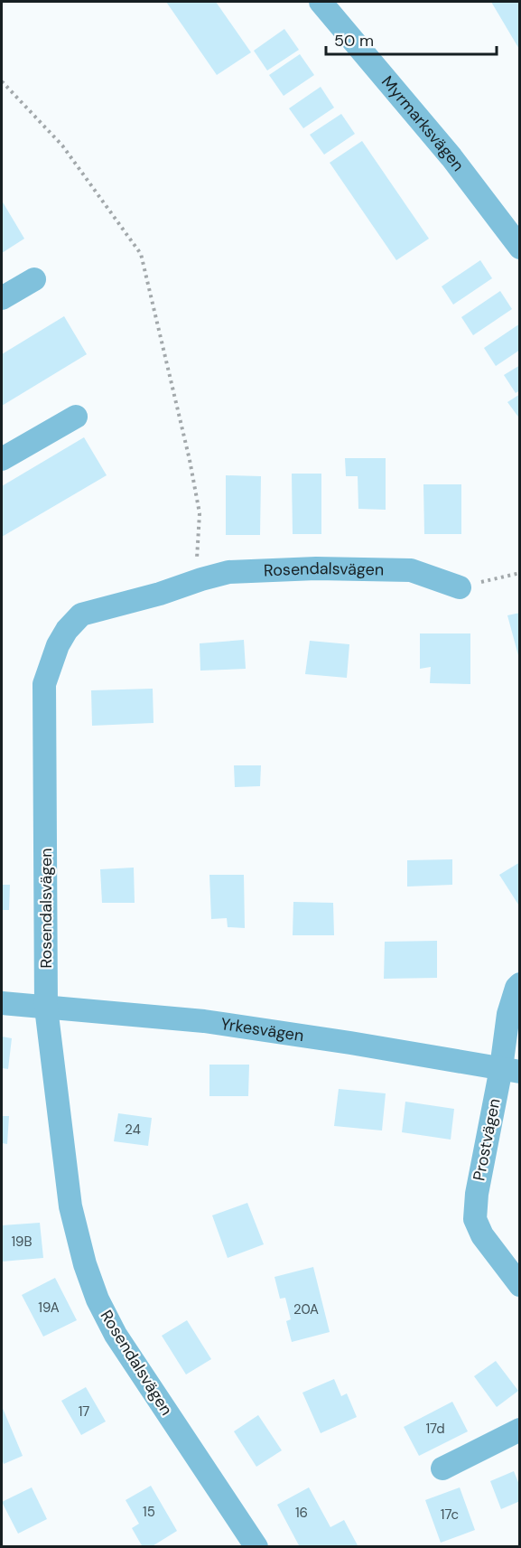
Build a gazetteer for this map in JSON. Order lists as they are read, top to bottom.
{
  "streets": {
    "street": [
      "Myrmarksvägen",
      "Rosendalsvägen",
      "Yrkesvägen",
      "Prostvägen"
    ]
  },
  "crossings": [
    ["Rosendalsvägen", "Yrkesvägen"],
    ["Yrkesvägen", "Prostvägen"]
  ],
  "house_numbers": [
    "24",
    "19B",
    "19A",
    "20A",
    "17",
    "17d",
    "15",
    "16",
    "17c"
  ],
  "scale_bar": "50 m"
}
